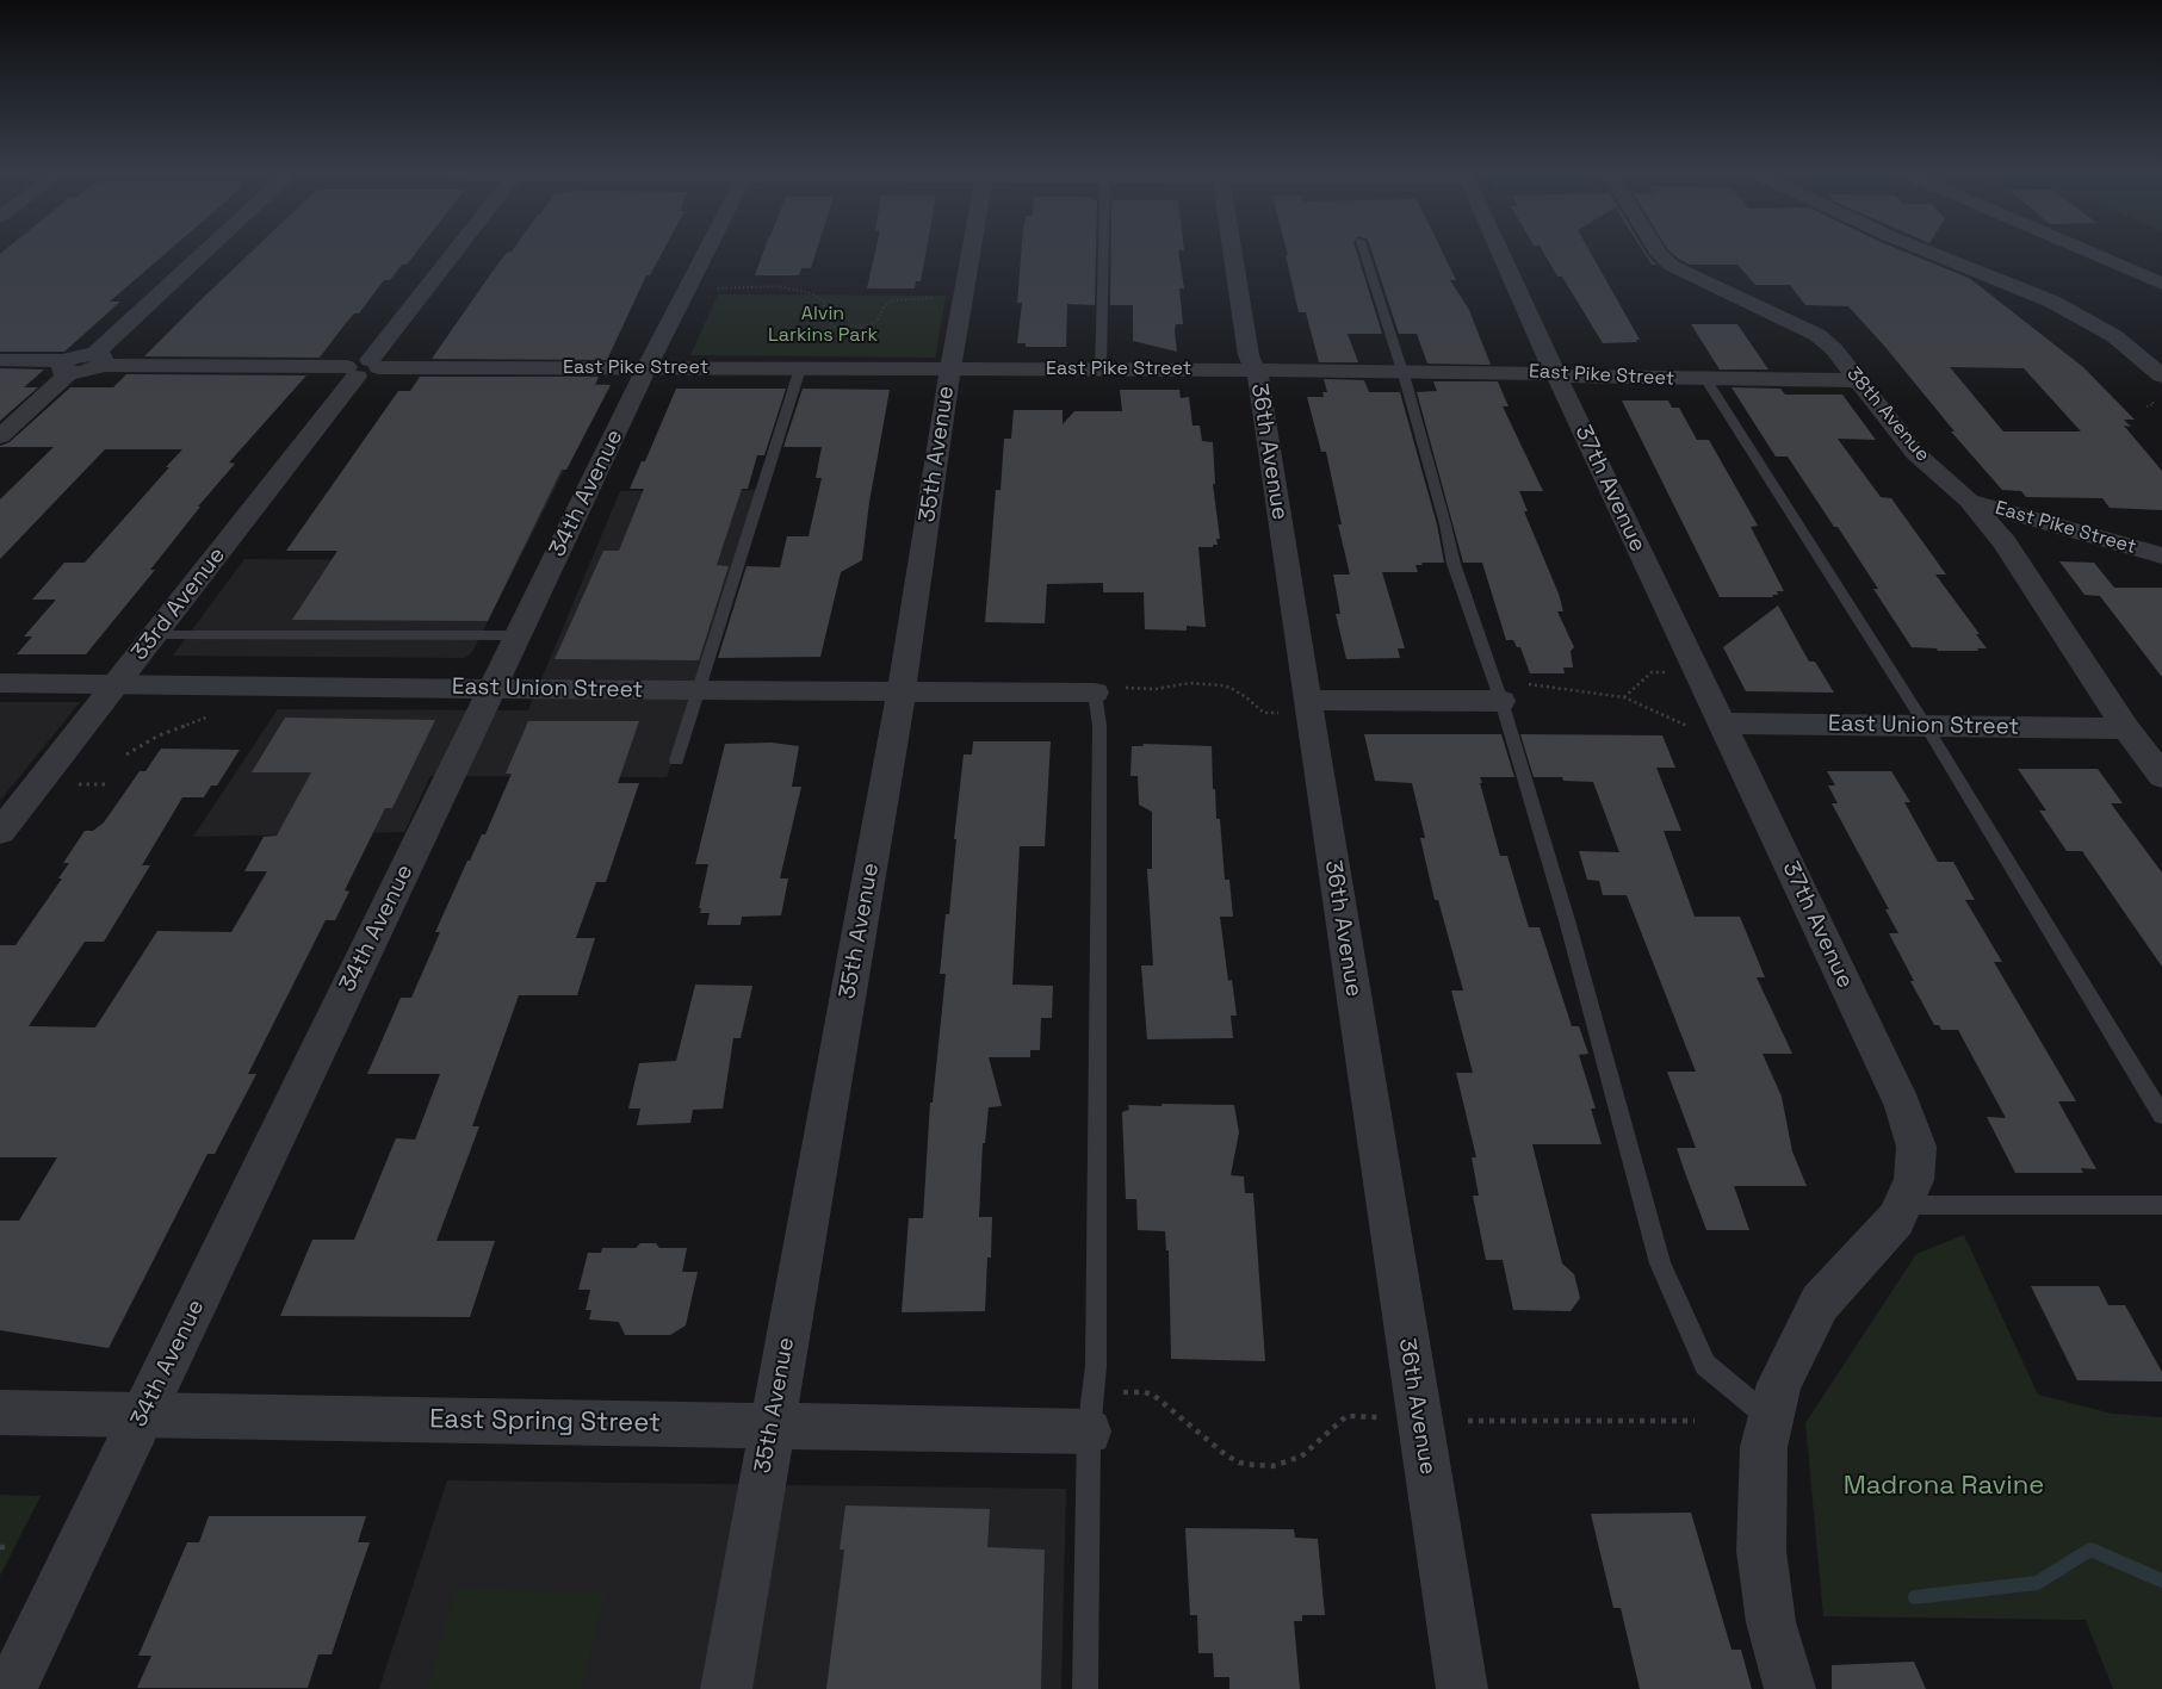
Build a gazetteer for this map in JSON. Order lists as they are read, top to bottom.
{
  "streets": {
    "street": [
      "East Pike Street",
      "38th Avenue",
      "36th Avenue",
      "35th Avenue",
      "37th Avenue",
      "34th Avenue",
      "33rd Avenue",
      "East Union Street",
      "East Spring Street"
    ]
  },
  "crossings": [
    ["East Pike Street", "38th Avenue"],
    ["East Pike Street", "36th Avenue"],
    ["East Pike Street", "35th Avenue"],
    ["East Pike Street", "37th Avenue"],
    ["East Pike Street", "34th Avenue"],
    ["East Pike Street", "33rd Avenue"],
    ["38th Avenue", "East Union Street"],
    ["35th Avenue", "East Union Street"],
    ["35th Avenue", "East Spring Street"],
    ["37th Avenue", "East Union Street"],
    ["34th Avenue", "East Union Street"],
    ["34th Avenue", "East Spring Street"],
    ["33rd Avenue", "East Union Street"]
  ],
  "parks": ["Alvin Larkins Park", "Madrona Ravine"]
}
